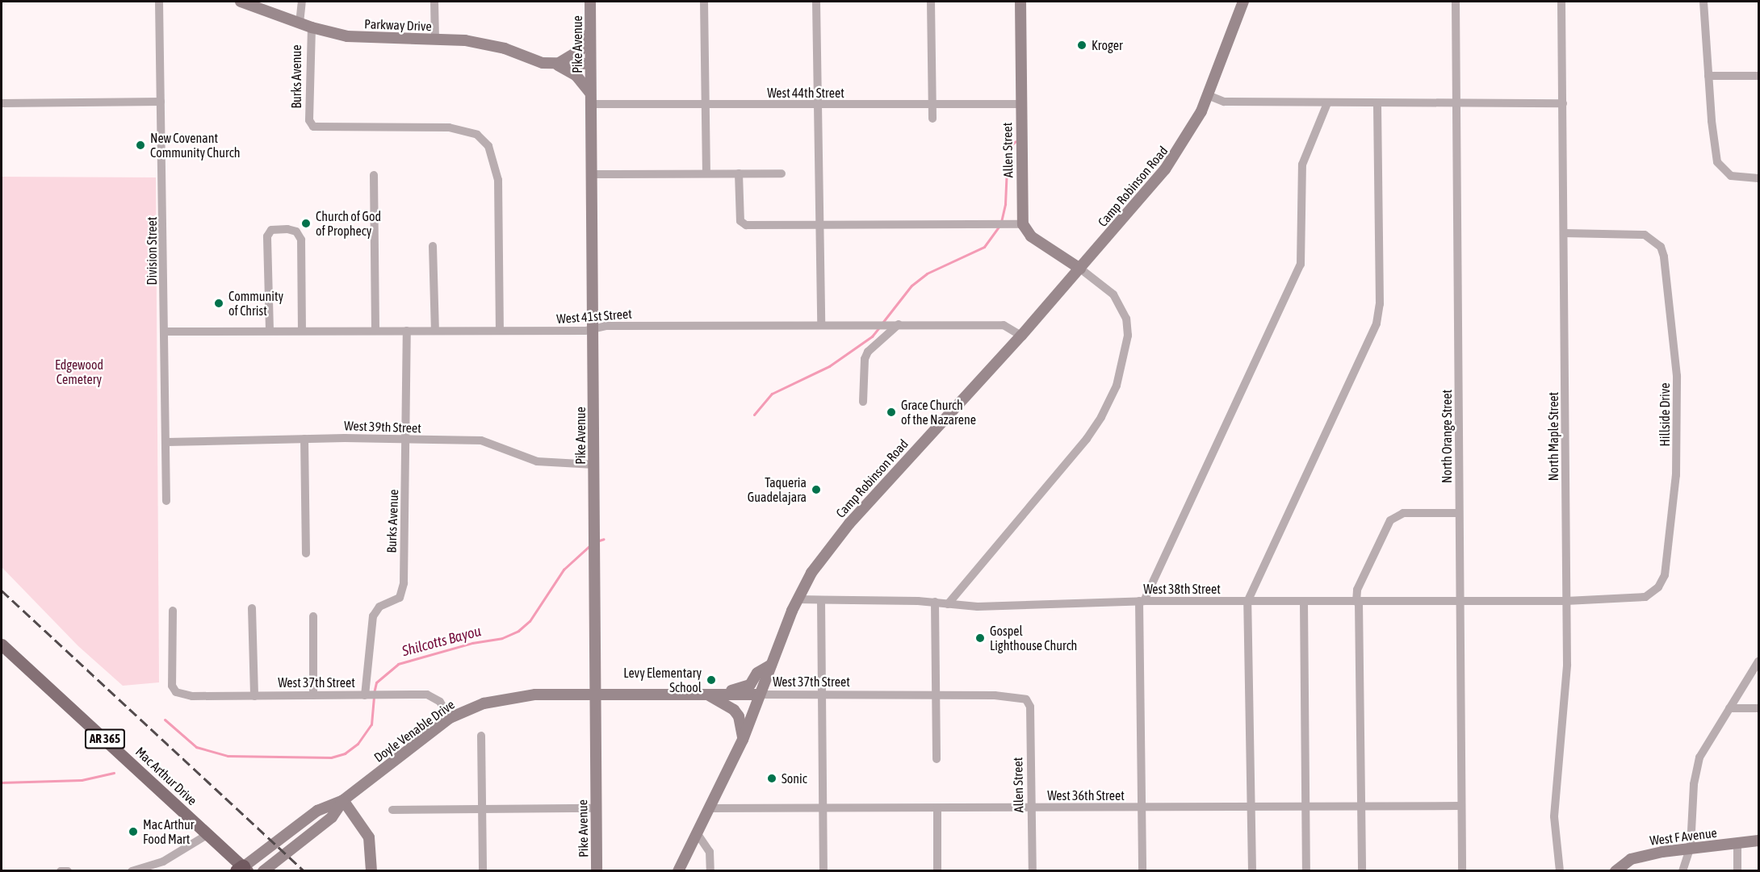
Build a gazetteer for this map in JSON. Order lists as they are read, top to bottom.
{
  "streets": {
    "main road": [
      "Parkway Drive",
      "Pike Avenue",
      "Allen Street",
      "Camp Robinson Road",
      "West 37th Street",
      "Doyle Venable Drive",
      "AR 365",
      "Mac Arthur Drive",
      "West F Avenue"
    ],
    "street": [
      "Burks Avenue",
      "West 44th Street",
      "Division Street",
      "West 41st Street",
      "Hillside Drive",
      "West 39th Street",
      "North Orange Street",
      "North Maple Street",
      "West 38th Street",
      "West 36th Street"
    ]
  },
  "crossings": [
    ["Parkway Drive", "Pike Avenue"],
    ["Parkway Drive", "Burks Avenue"],
    ["Parkway Drive", "West 44th Street"],
    ["Pike Avenue", "West 44th Street"],
    ["Pike Avenue", "West 41st Street"],
    ["Pike Avenue", "West 39th Street"],
    ["Pike Avenue", "West 37th Street"],
    ["Pike Avenue", "Doyle Venable Drive"],
    ["Burks Avenue", "West 41st Street"],
    ["Burks Avenue", "West 39th Street"],
    ["Burks Avenue", "West 37th Street"],
    ["West 44th Street", "Allen Street"],
    ["Allen Street", "West 37th Street"],
    ["Allen Street", "West 36th Street"],
    ["Camp Robinson Road", "West 41st Street"],
    ["Camp Robinson Road", "West 38th Street"],
    ["Camp Robinson Road", "West 37th Street"],
    ["Camp Robinson Road", "West 36th Street"],
    ["Division Street", "West 41st Street"],
    ["Division Street", "West 39th Street"],
    ["Hillside Drive", "North Maple Street"],
    ["Hillside Drive", "West 38th Street"],
    ["North Orange Street", "West 38th Street"],
    ["North Orange Street", "West 36th Street"],
    ["North Maple Street", "West 38th Street"],
    ["West 37th Street", "Doyle Venable Drive"],
    ["Doyle Venable Drive", "Mac Arthur Drive"]
  ],
  "water": ["Shilcotts Bayou"],
  "parks": ["Edgewood Cemetery"],
  "places": [
    "Kroger",
    "New Covenant Community Church",
    "Church of God of Prophecy",
    "Community of Christ",
    "Grace Church of the Nazarene",
    "Taqueria Guadelajara",
    "Gospel Lighthouse Church",
    "Levy Elementary School",
    "Sonic",
    "Mac Arthur Food Mart"
  ]
}
